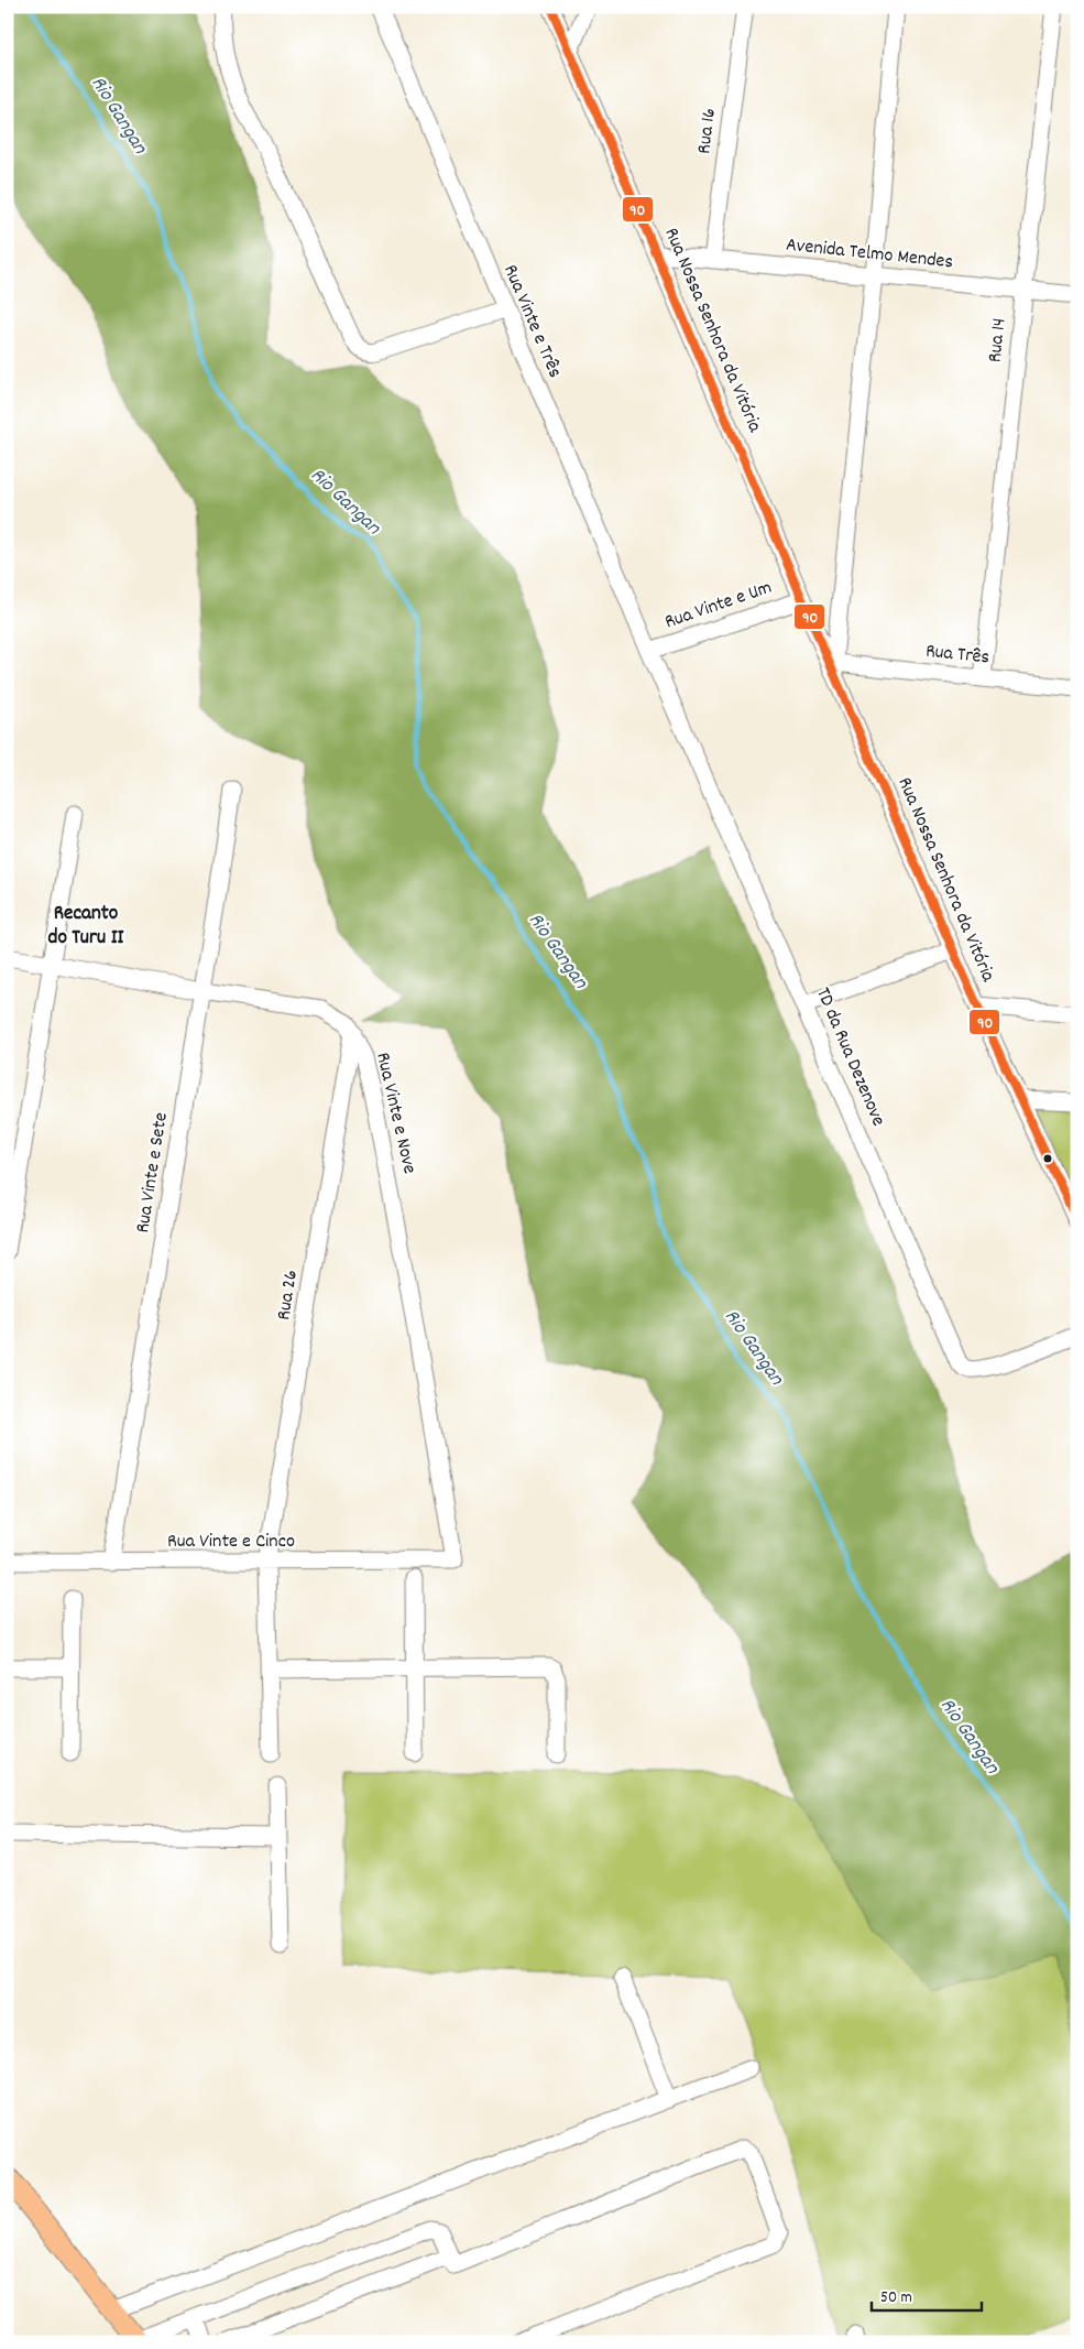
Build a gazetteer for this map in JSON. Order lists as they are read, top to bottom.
{
  "streets": {
    "street": [
      "Rua 16",
      "Avenida Telmo Mendes",
      "Rua Vinte e Três",
      "Rua Nossa Senhora da Vitória",
      "Rua 14",
      "Rua Vinte e Um",
      "Rua Três",
      "TD da Rua Dezenove",
      "Rua Vinte e Nove",
      "Rua Vinte e Sete",
      "Rua 26",
      "Rua Vinte e Cinco"
    ]
  },
  "crossings": [
    ["Rua 16", "Avenida Telmo Mendes"],
    ["Avenida Telmo Mendes", "Rua Nossa Senhora da Vitória"],
    ["Avenida Telmo Mendes", "Rua 14"],
    ["Rua Vinte e Três", "Rua Vinte e Um"],
    ["Rua Vinte e Três", "TD da Rua Dezenove"],
    ["Rua Nossa Senhora da Vitória", "Rua Vinte e Um"],
    ["Rua Nossa Senhora da Vitória", "Rua Três"],
    ["Rua 14", "Rua Três"],
    ["Rua Vinte e Um", "TD da Rua Dezenove"],
    ["Rua Vinte e Nove", "Rua Vinte e Sete"],
    ["Rua Vinte e Nove", "Rua 26"],
    ["Rua Vinte e Nove", "Rua Vinte e Cinco"],
    ["Rua Vinte e Sete", "Rua Vinte e Cinco"],
    ["Rua 26", "Rua Vinte e Cinco"]
  ],
  "districts": ["Recanto do Turu II"],
  "water": ["Rio Gangan"],
  "lines": ["transit line 90"],
  "scale_bar": "50 m"
}
